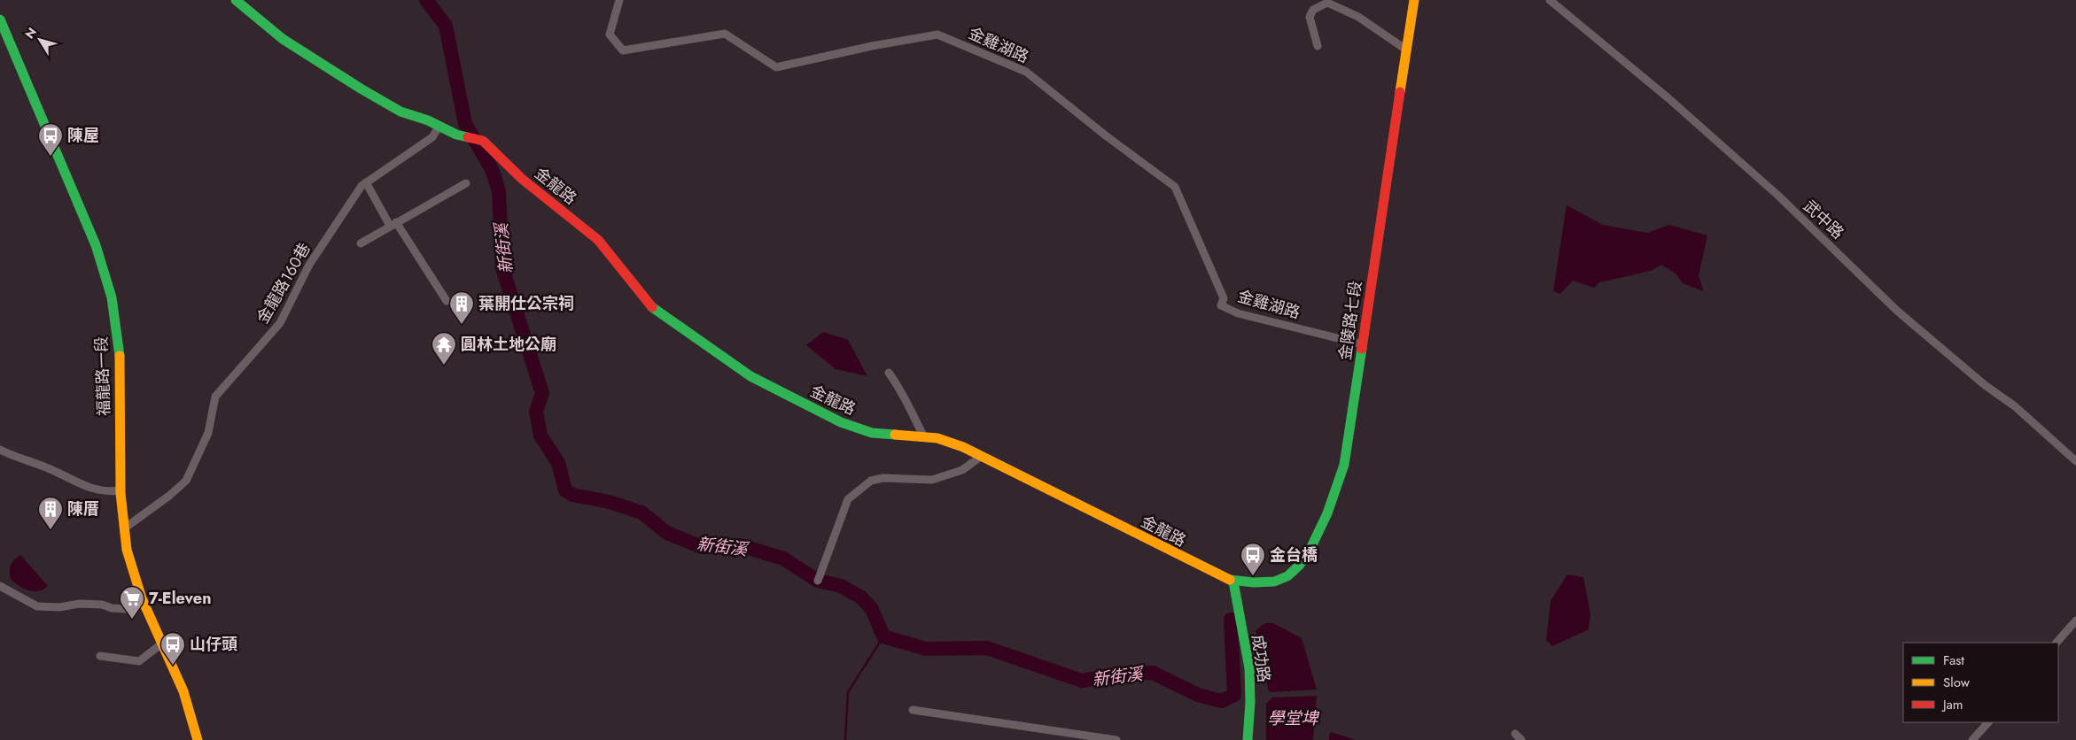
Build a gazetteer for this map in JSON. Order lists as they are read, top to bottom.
{
  "streets": {
    "street": [
      "金雞湖路",
      "金龍路",
      "武中路",
      "金龍路160巷",
      "金陵路七段",
      "福龍路一段",
      "成功路"
    ]
  },
  "crossings": [
    ["金雞湖路", "金陵路七段"],
    ["金龍路", "金龍路160巷"],
    ["金龍路", "金陵路七段"],
    ["金龍路", "成功路"],
    ["金龍路160巷", "福龍路一段"],
    ["金陵路七段", "成功路"]
  ],
  "water": ["新街溪", "學堂埤"],
  "places": {
    "bus stop": ["陳屋", "金台橋", "山仔頭"],
    "building": ["葉開仕公宗祠", "陳厝"],
    "temple": ["圓林土地公廟"],
    "supermarket": ["7-Eleven"]
  },
  "legend": ["Fast", "Slow", "Jam"],
  "north": "top left"
}
